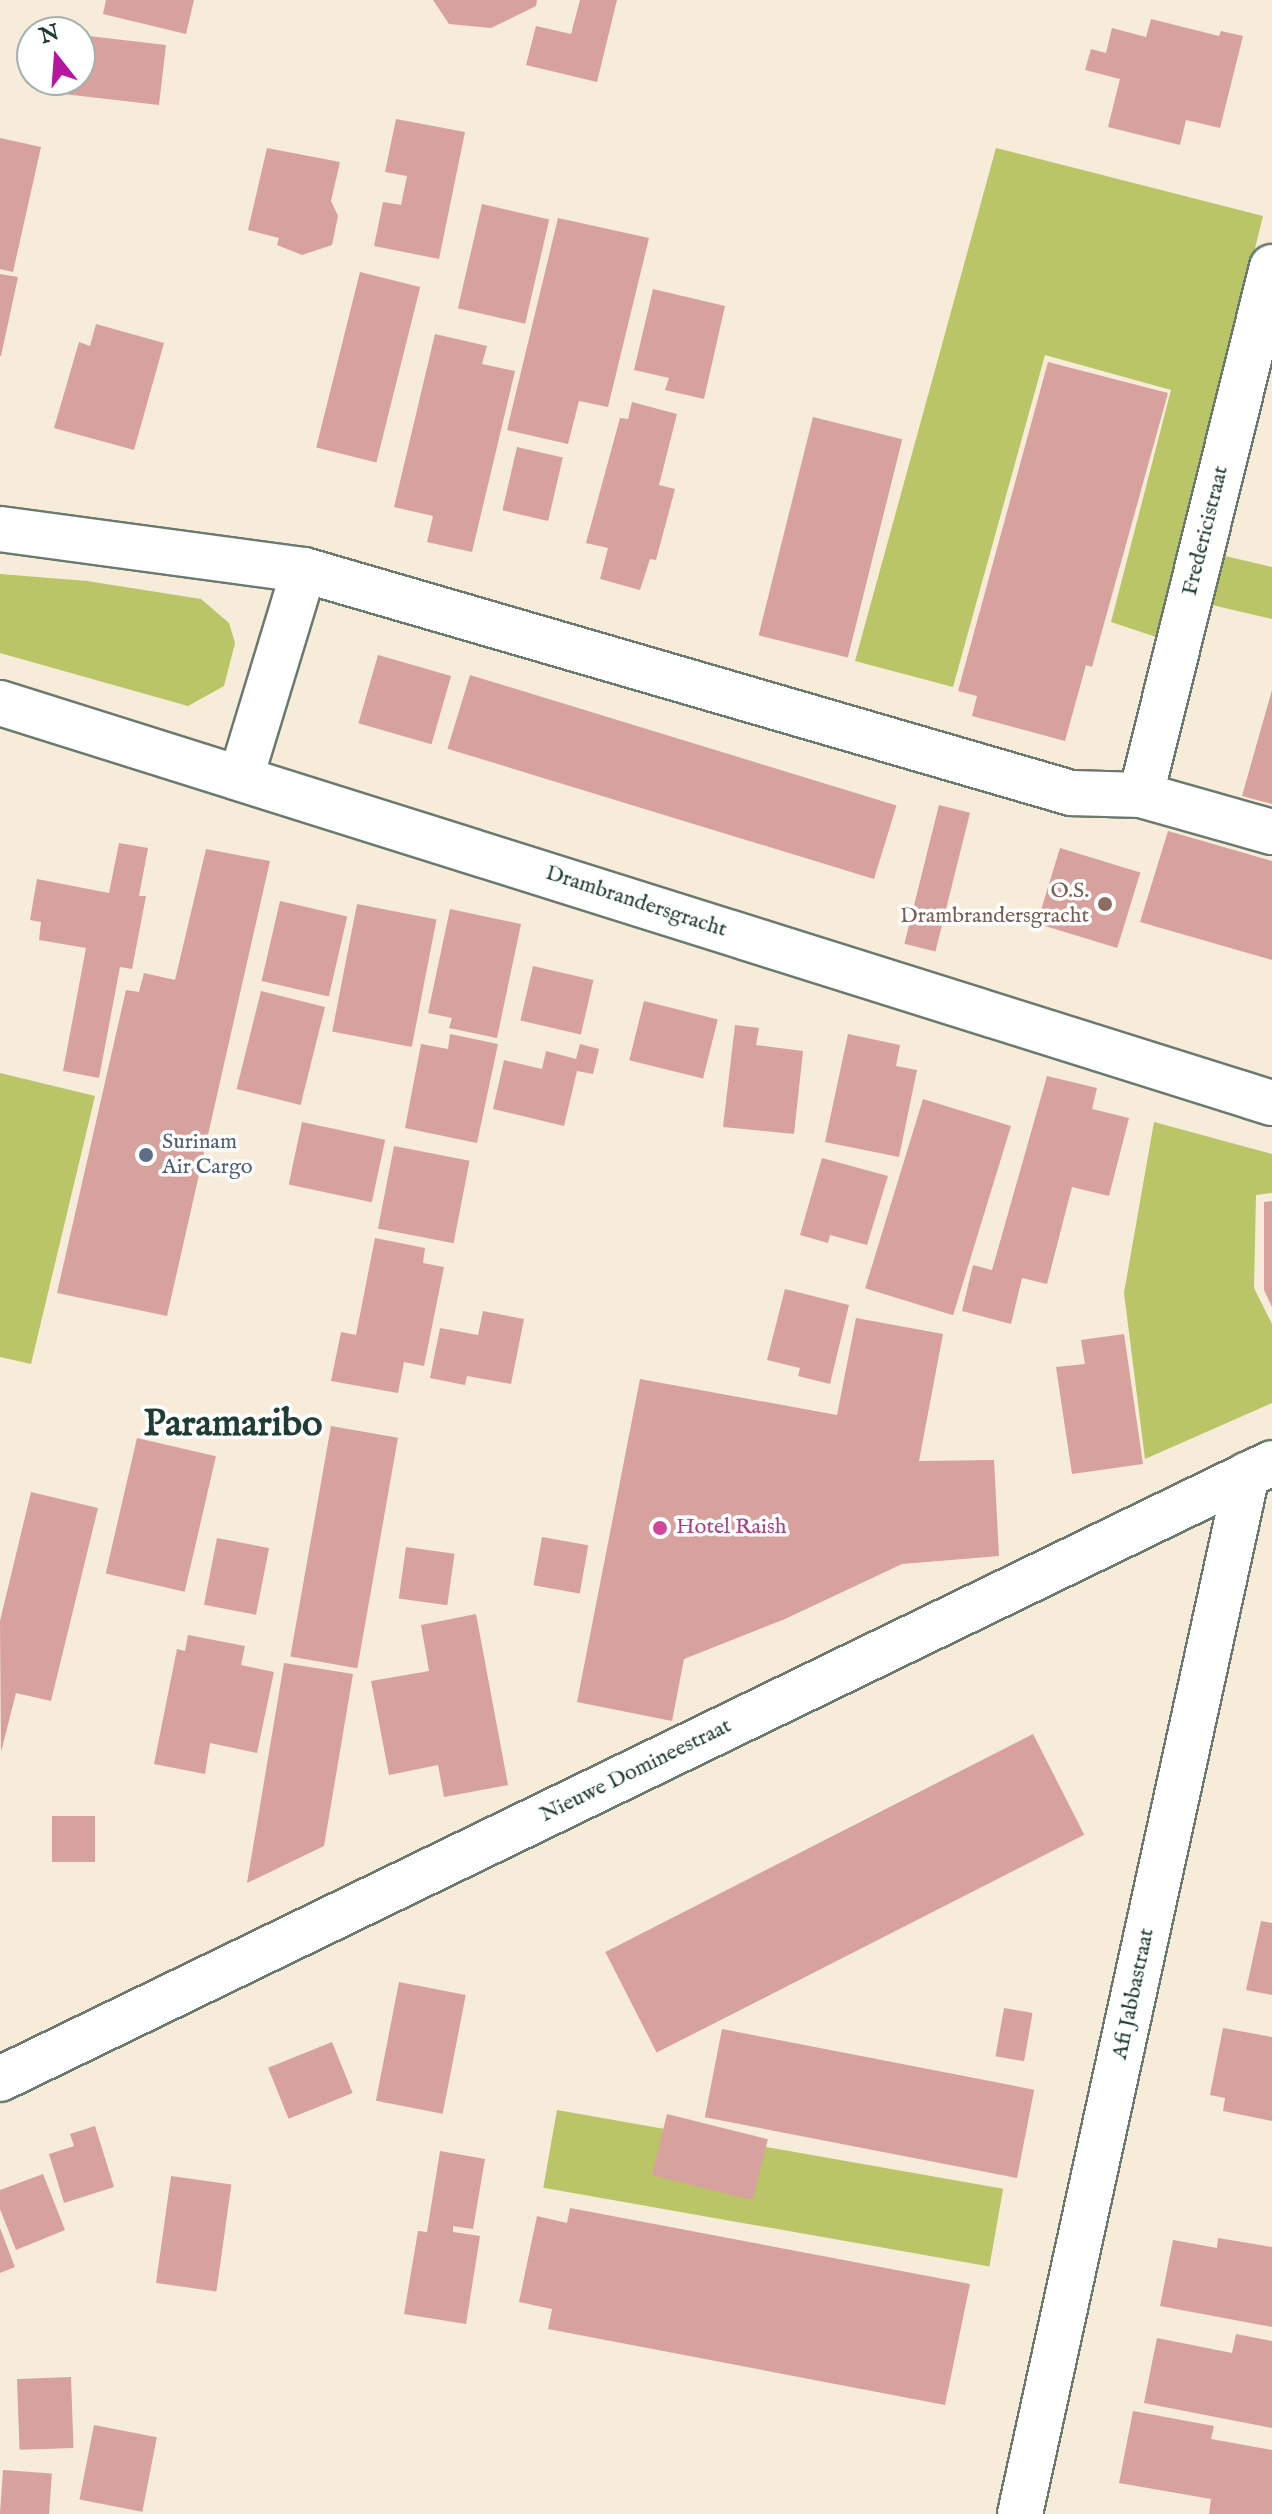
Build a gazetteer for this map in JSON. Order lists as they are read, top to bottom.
{
  "streets": {
    "street": [
      "Fredericistraat",
      "Drambrandersgracht",
      "Nieuwe Domineestraat",
      "Afi Jabbastraat"
    ]
  },
  "crossings": [
    ["Nieuwe Domineestraat", "Afi Jabbastraat"]
  ],
  "districts": ["Paramaribo"],
  "places": ["O.S. Drambrandersgracht", "Surinam Air Cargo", "Hotel Raish"],
  "north": "top"
}
